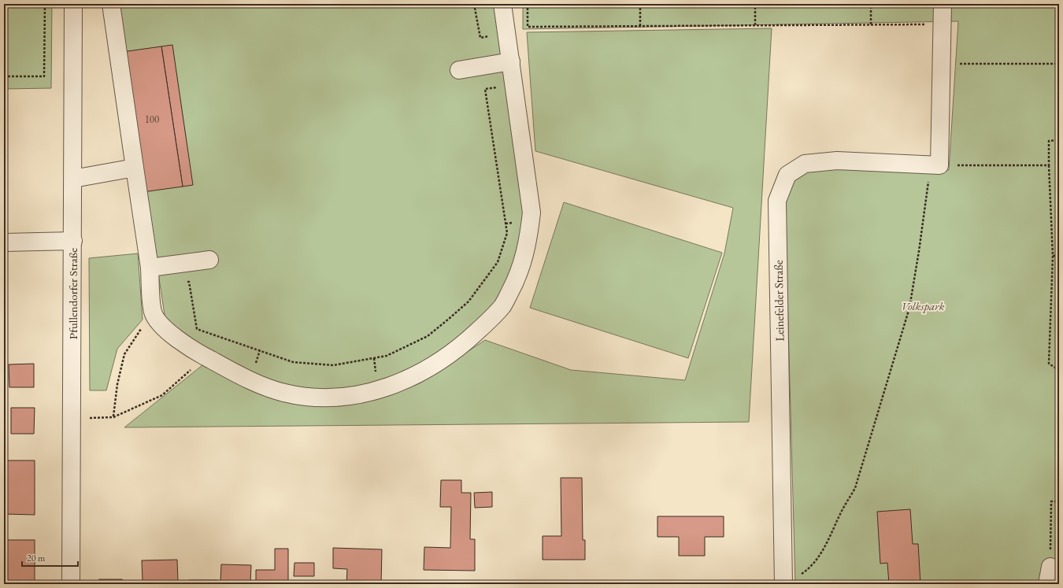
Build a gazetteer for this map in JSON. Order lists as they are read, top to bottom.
{
  "streets": {
    "street": ["Pfullendorfer Straße", "Leinefelder Straße"]
  },
  "parks": ["Volkspark"],
  "house_numbers": ["100"],
  "scale_bar": "20 m"
}
